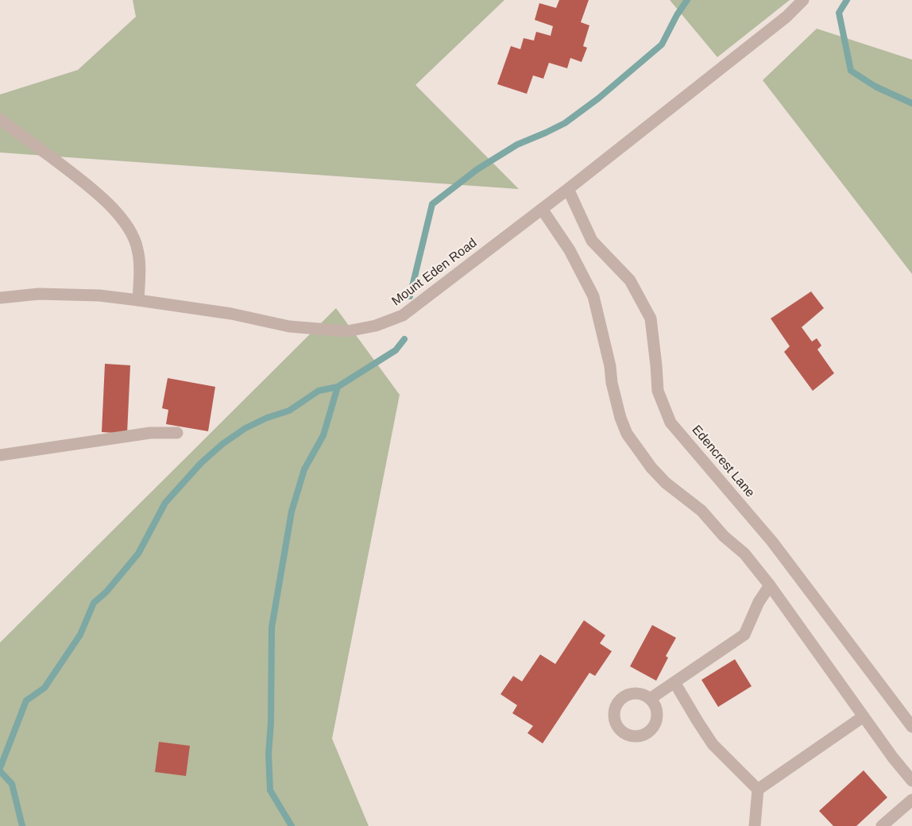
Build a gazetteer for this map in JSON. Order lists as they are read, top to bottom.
{
  "streets": {
    "street": ["Mount Eden Road", "Edencrest Lane"]
  },
  "crossings": [
    ["Mount Eden Road", "Edencrest Lane"]
  ]
}
